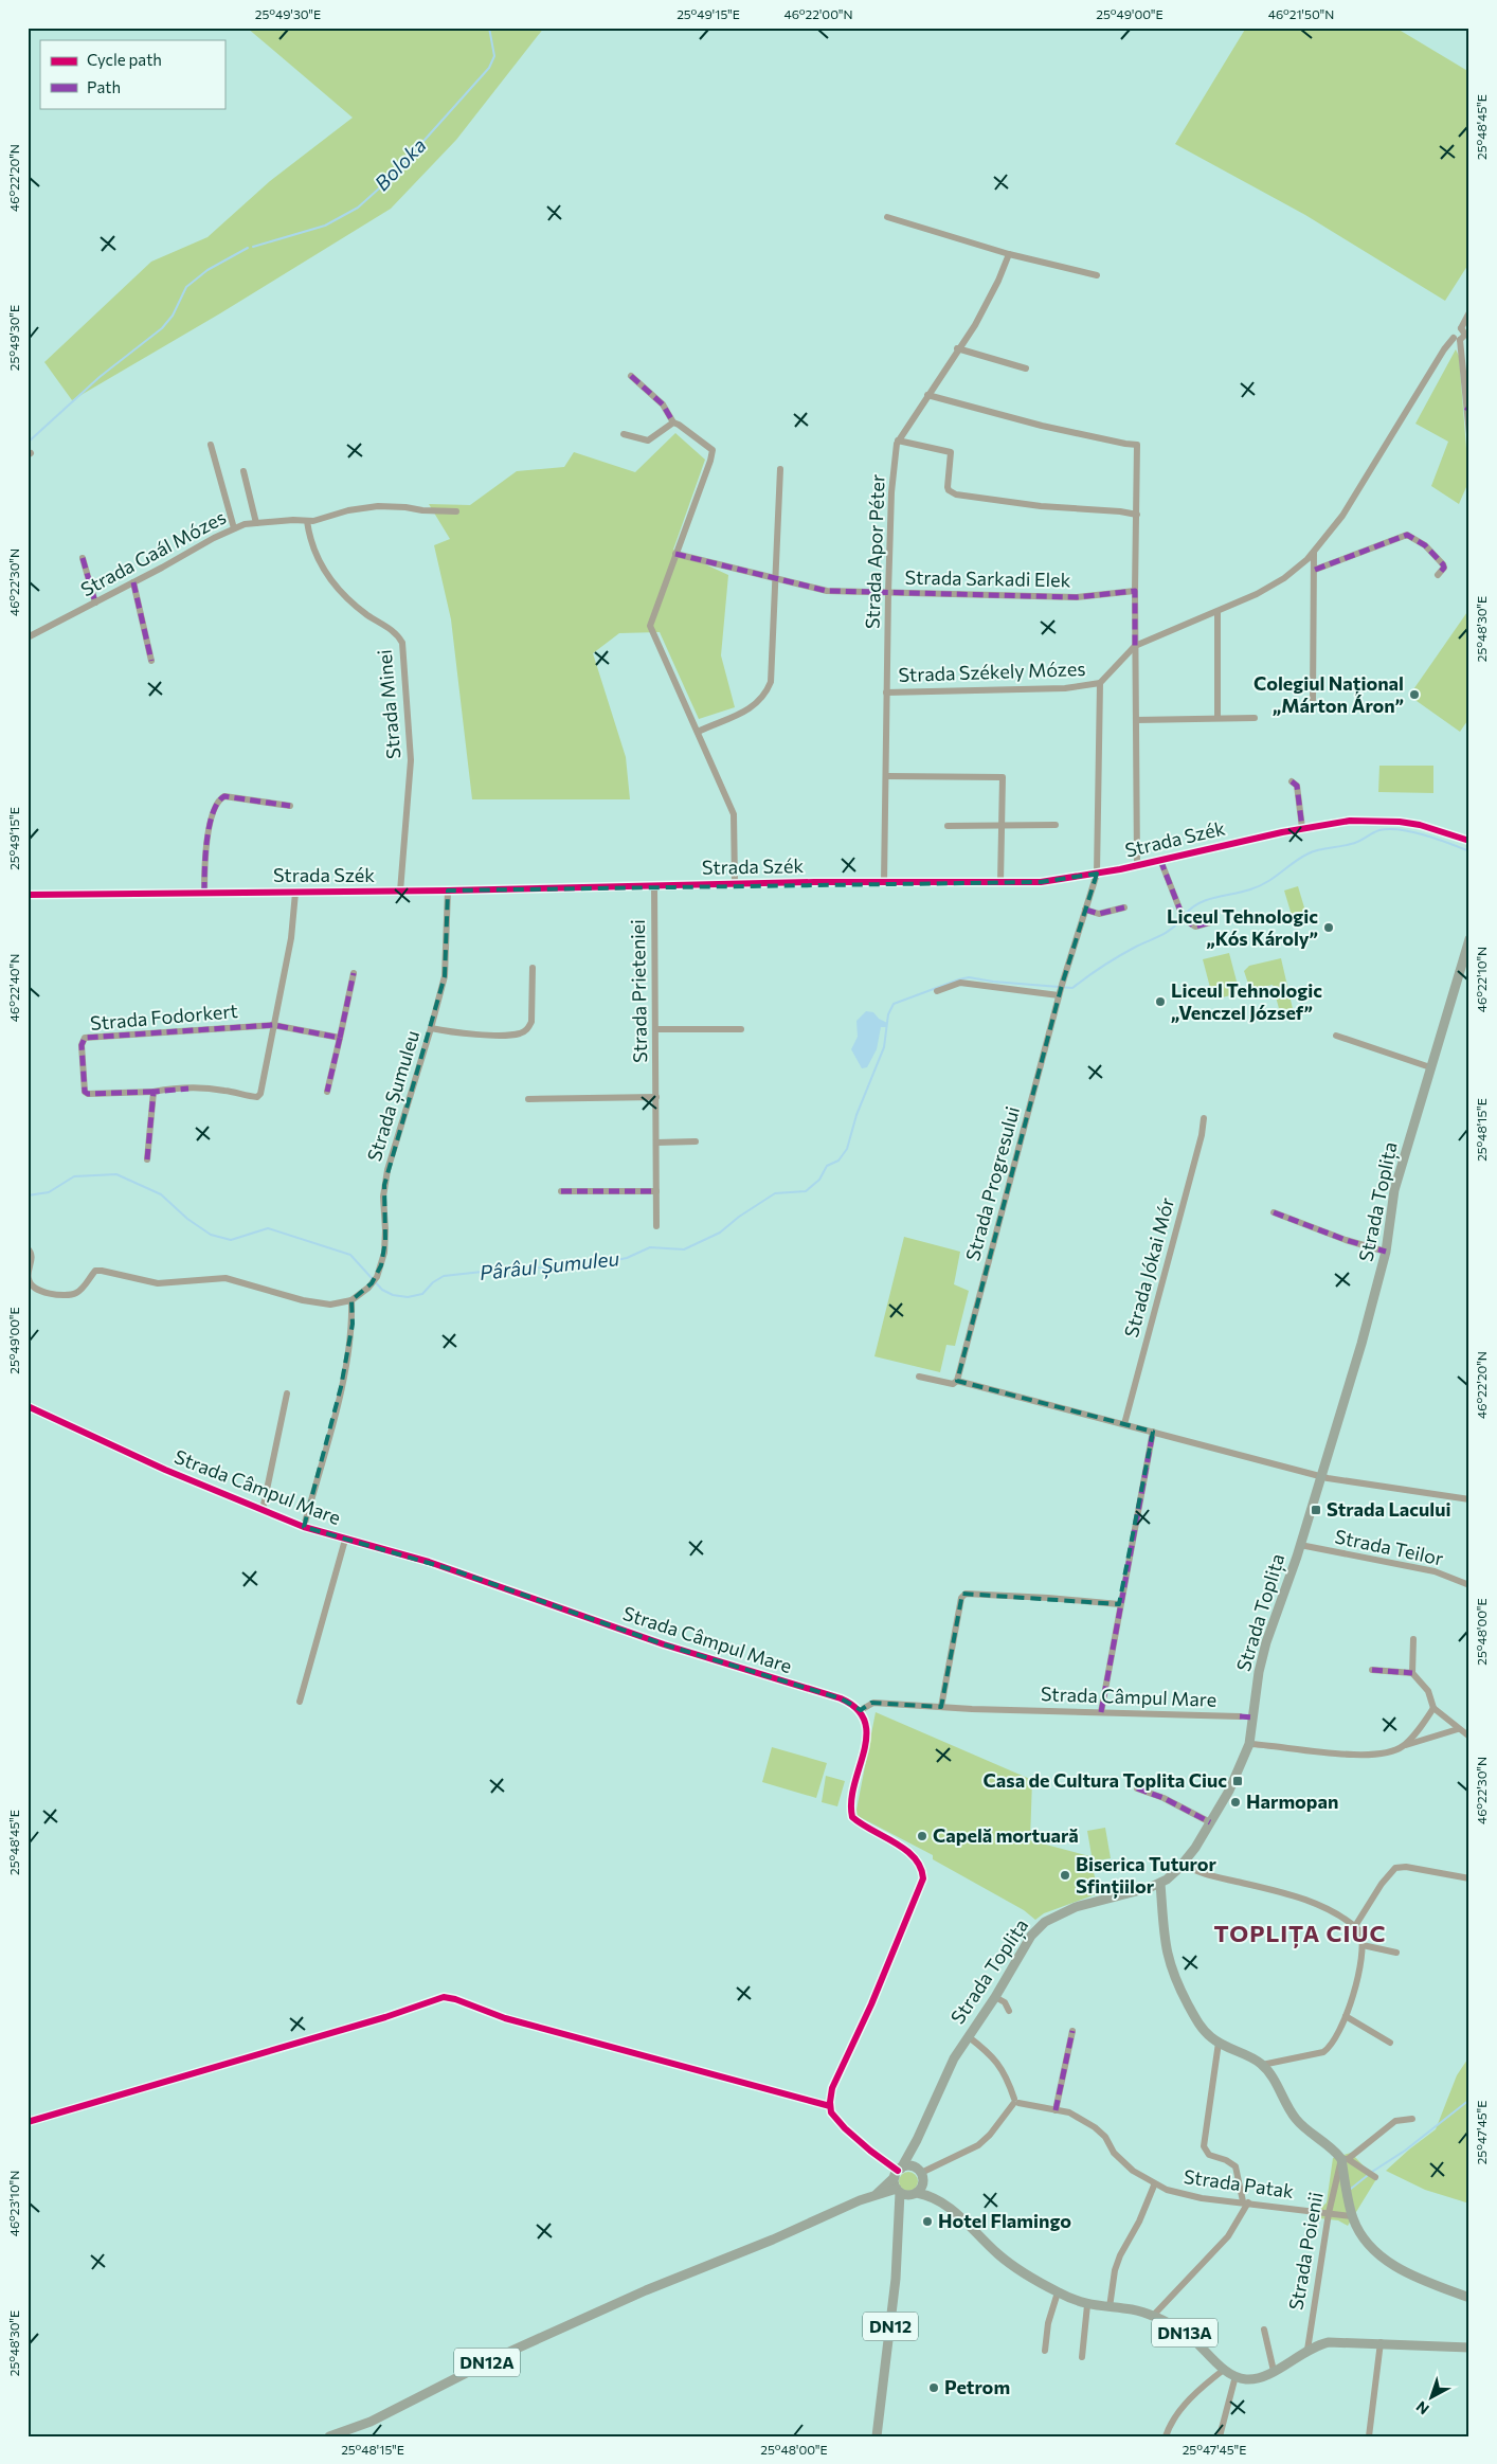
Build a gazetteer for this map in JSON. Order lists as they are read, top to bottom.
{
  "streets": {
    "main road": [
      "Strada Toplița",
      "DN12",
      "DN13A",
      "DN12A"
    ],
    "street": [
      "Strada Apor Péter",
      "Strada Gaál Mózes",
      "Strada Sarkadi Elek",
      "Strada Székely Mózes",
      "Strada Minei",
      "Strada Szék",
      "Strada Prieteniei",
      "Strada Fodorkert",
      "Strada Șumuleu",
      "Strada Progresului",
      "Strada Jókai Mór",
      "Strada Câmpul Mare",
      "Strada Teilor",
      "Strada Patak",
      "Strada Poienii"
    ]
  },
  "crossings": [
    ["Strada Apor Péter", "Strada Sarkadi Elek"],
    ["Strada Apor Péter", "Strada Székely Mózes"],
    ["Strada Apor Péter", "Strada Szék"],
    ["Strada Gaál Mózes", "Strada Minei"],
    ["Strada Székely Mózes", "Strada Progresului"],
    ["Strada Minei", "Strada Szék"],
    ["Strada Szék", "Strada Prieteniei"],
    ["Strada Szék", "Strada Fodorkert"],
    ["Strada Szék", "Strada Șumuleu"],
    ["Strada Szék", "Strada Progresului"],
    ["Strada Toplița", "Strada Teilor"],
    ["Strada Toplița", "DN12"],
    ["Strada Toplița", "DN12A"],
    ["Strada Patak", "Strada Poienii"],
    ["DN12", "DN13A"],
    ["DN12", "DN12A"],
    ["DN13A", "DN12A"]
  ],
  "districts": ["TOPLIȚA CIUC"],
  "water": ["Boloka", "Pârâul Șumuleu"],
  "places": {
    "other": [
      "Colegiul Național „Márton Áron”",
      "Liceul Tehnologic „Kós Károly”",
      "Liceul Tehnologic „Venczel József”",
      "Harmopan",
      "Capelă mortuară",
      "Biserica Tuturor Sfințiilor",
      "Hotel Flamingo",
      "Petrom"
    ],
    "transit": ["Strada Lacului", "Casa de Cultura Toplita Ciuc"]
  },
  "legend": ["Cycle path", "Path"],
  "north": "bottom left",
  "coordinates": [
    "25°49'30\"E",
    "25°49'15\"E",
    "46°22'00\"N",
    "25°49'00\"E",
    "46°21'50\"N",
    "25°48'45\"E",
    "46°22'20\"N",
    "46°22'30\"N",
    "25°48'30\"E",
    "46°22'10\"N",
    "46°22'40\"N",
    "25°48'15\"E",
    "25°48'00\"E",
    "25°47'45\"E",
    "46°23'10\"N"
  ]
}
